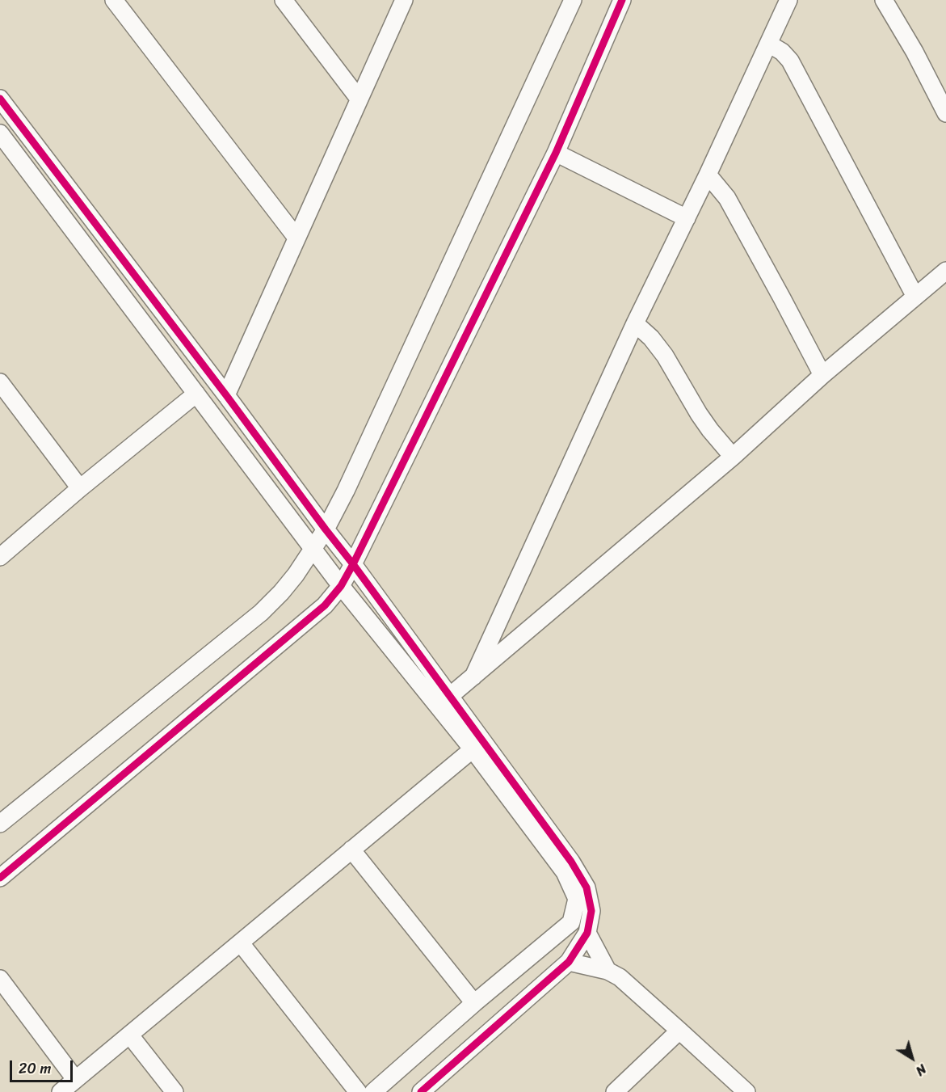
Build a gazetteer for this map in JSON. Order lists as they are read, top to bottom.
{
  "scale_bar": "20 m",
  "north": "bottom right"
}
